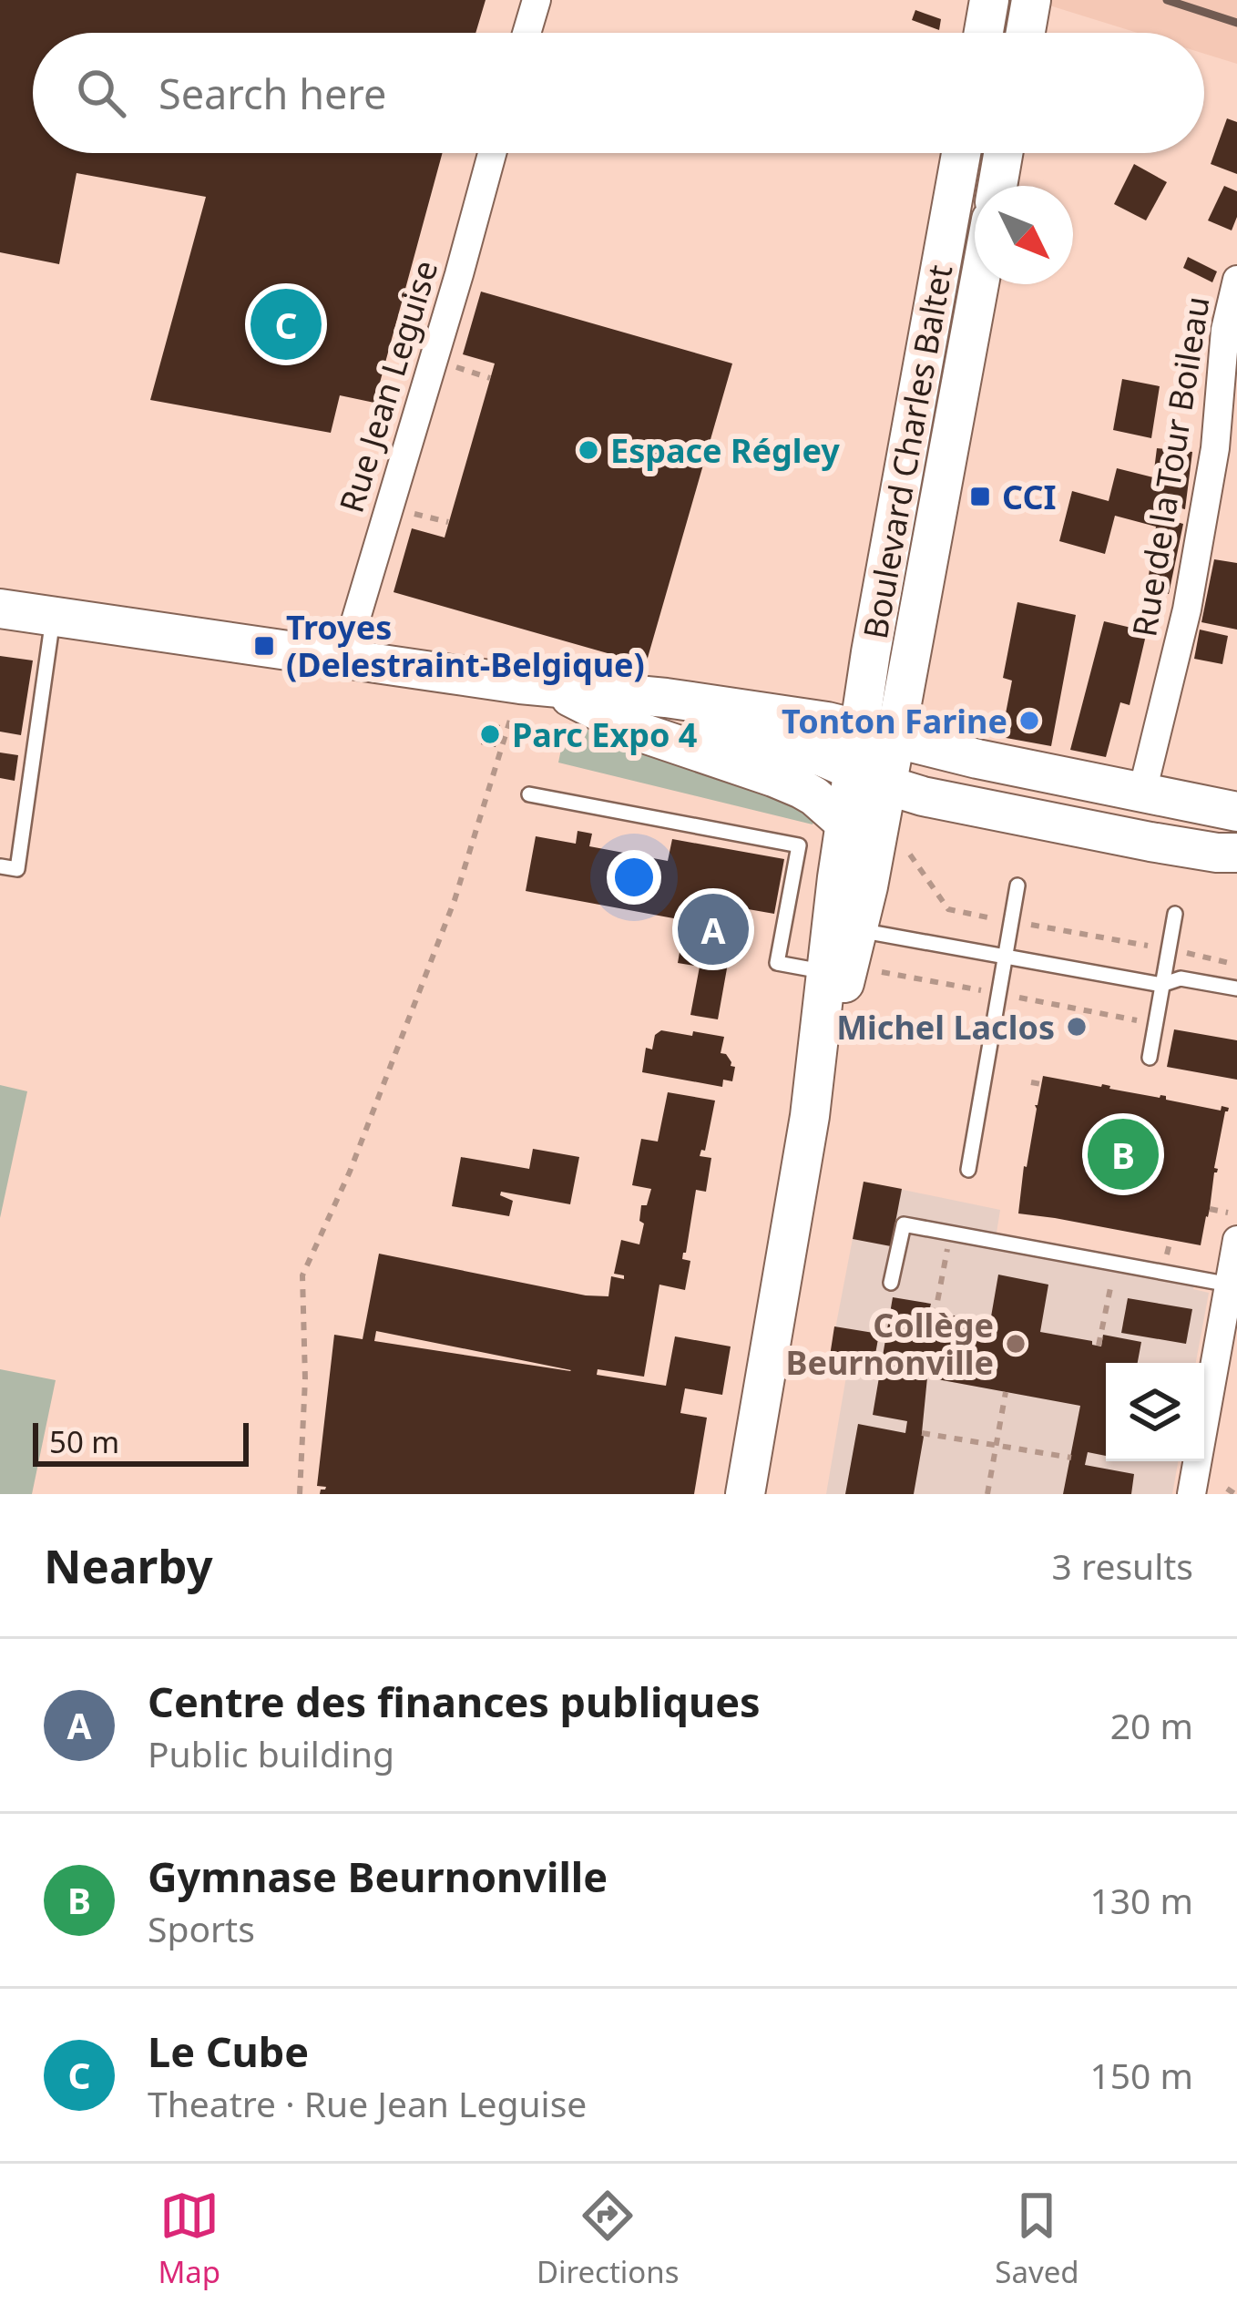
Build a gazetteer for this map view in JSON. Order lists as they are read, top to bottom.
{
  "streets": {
    "street": ["Rue Jean Leguise", "Boulevard Charles Baltet", "Rue de la Tour Boileau"]
  },
  "places": {
    "other": [
      "Espace Régley",
      "Tonton Farine",
      "Parc Expo 4",
      "Michel Laclos",
      "Collège Beurnonville"
    ],
    "transit": ["CCI", "Troyes (Delestraint-Belgique)"]
  },
  "scale_bar": "50 m",
  "north": "bottom right",
  "page": {
    "search": "Search here",
    "pins": ["C", "A", "B"],
    "scale": "50 m",
    "heading": ["Nearby", "3 results"],
    "list": [
      {
        "mark": "A",
        "name": "Centre des finances publiques",
        "note": "Public building",
        "value": "20 m"
      },
      {
        "mark": "B",
        "name": "Gymnase Beurnonville",
        "note": "Sports",
        "value": "130 m"
      },
      {
        "mark": "C",
        "name": "Le Cube",
        "note": "Theatre · Rue Jean Leguise",
        "value": "150 m"
      }
    ],
    "nav": ["Map", "Directions", "Saved"]
  }
}
